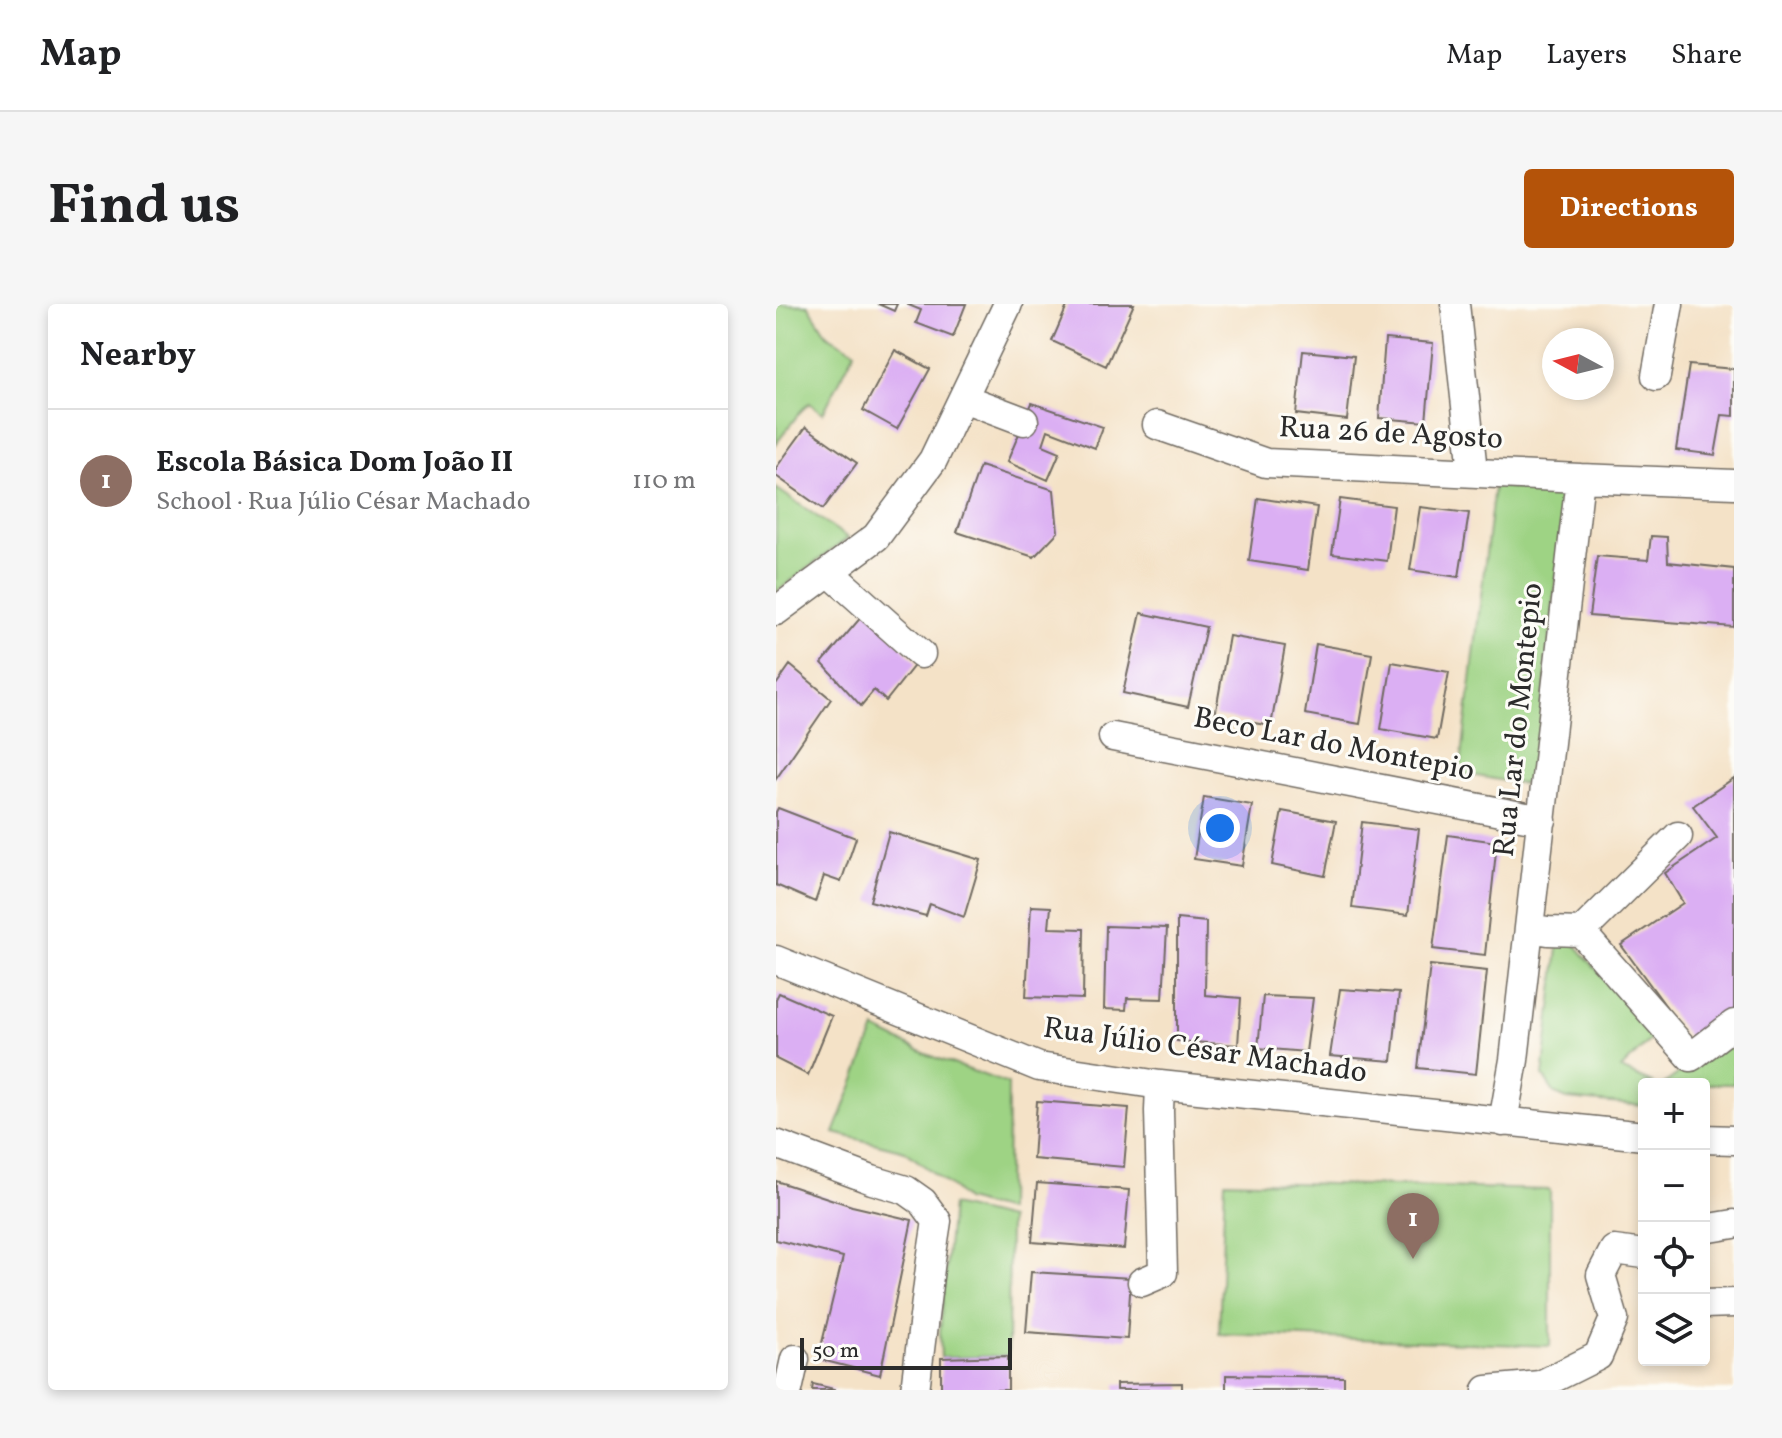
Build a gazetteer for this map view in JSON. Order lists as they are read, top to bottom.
{
  "streets": {
    "street": [
      "Rua 26 de Agosto",
      "Rua Lar do Montepio",
      "Beco Lar do Montepio",
      "Rua Júlio César Machado"
    ]
  },
  "crossings": [
    ["Rua 26 de Agosto", "Rua Lar do Montepio"],
    ["Rua Lar do Montepio", "Beco Lar do Montepio"],
    ["Rua Lar do Montepio", "Rua Júlio César Machado"]
  ],
  "scale_bar": "50 m",
  "north": "left",
  "page": {
    "header": "Map",
    "nav": ["Map", "Layers", "Share"],
    "title": "Find us",
    "buttons": "Directions",
    "heading": "Nearby",
    "list": [
      {
        "mark": "1",
        "name": "Escola Básica Dom João II",
        "note": "School · Rua Júlio César Machado",
        "value": "110 m"
      }
    ],
    "map_buttons": ["+", "−"],
    "pins": "1",
    "scale": "50 m"
  }
}
